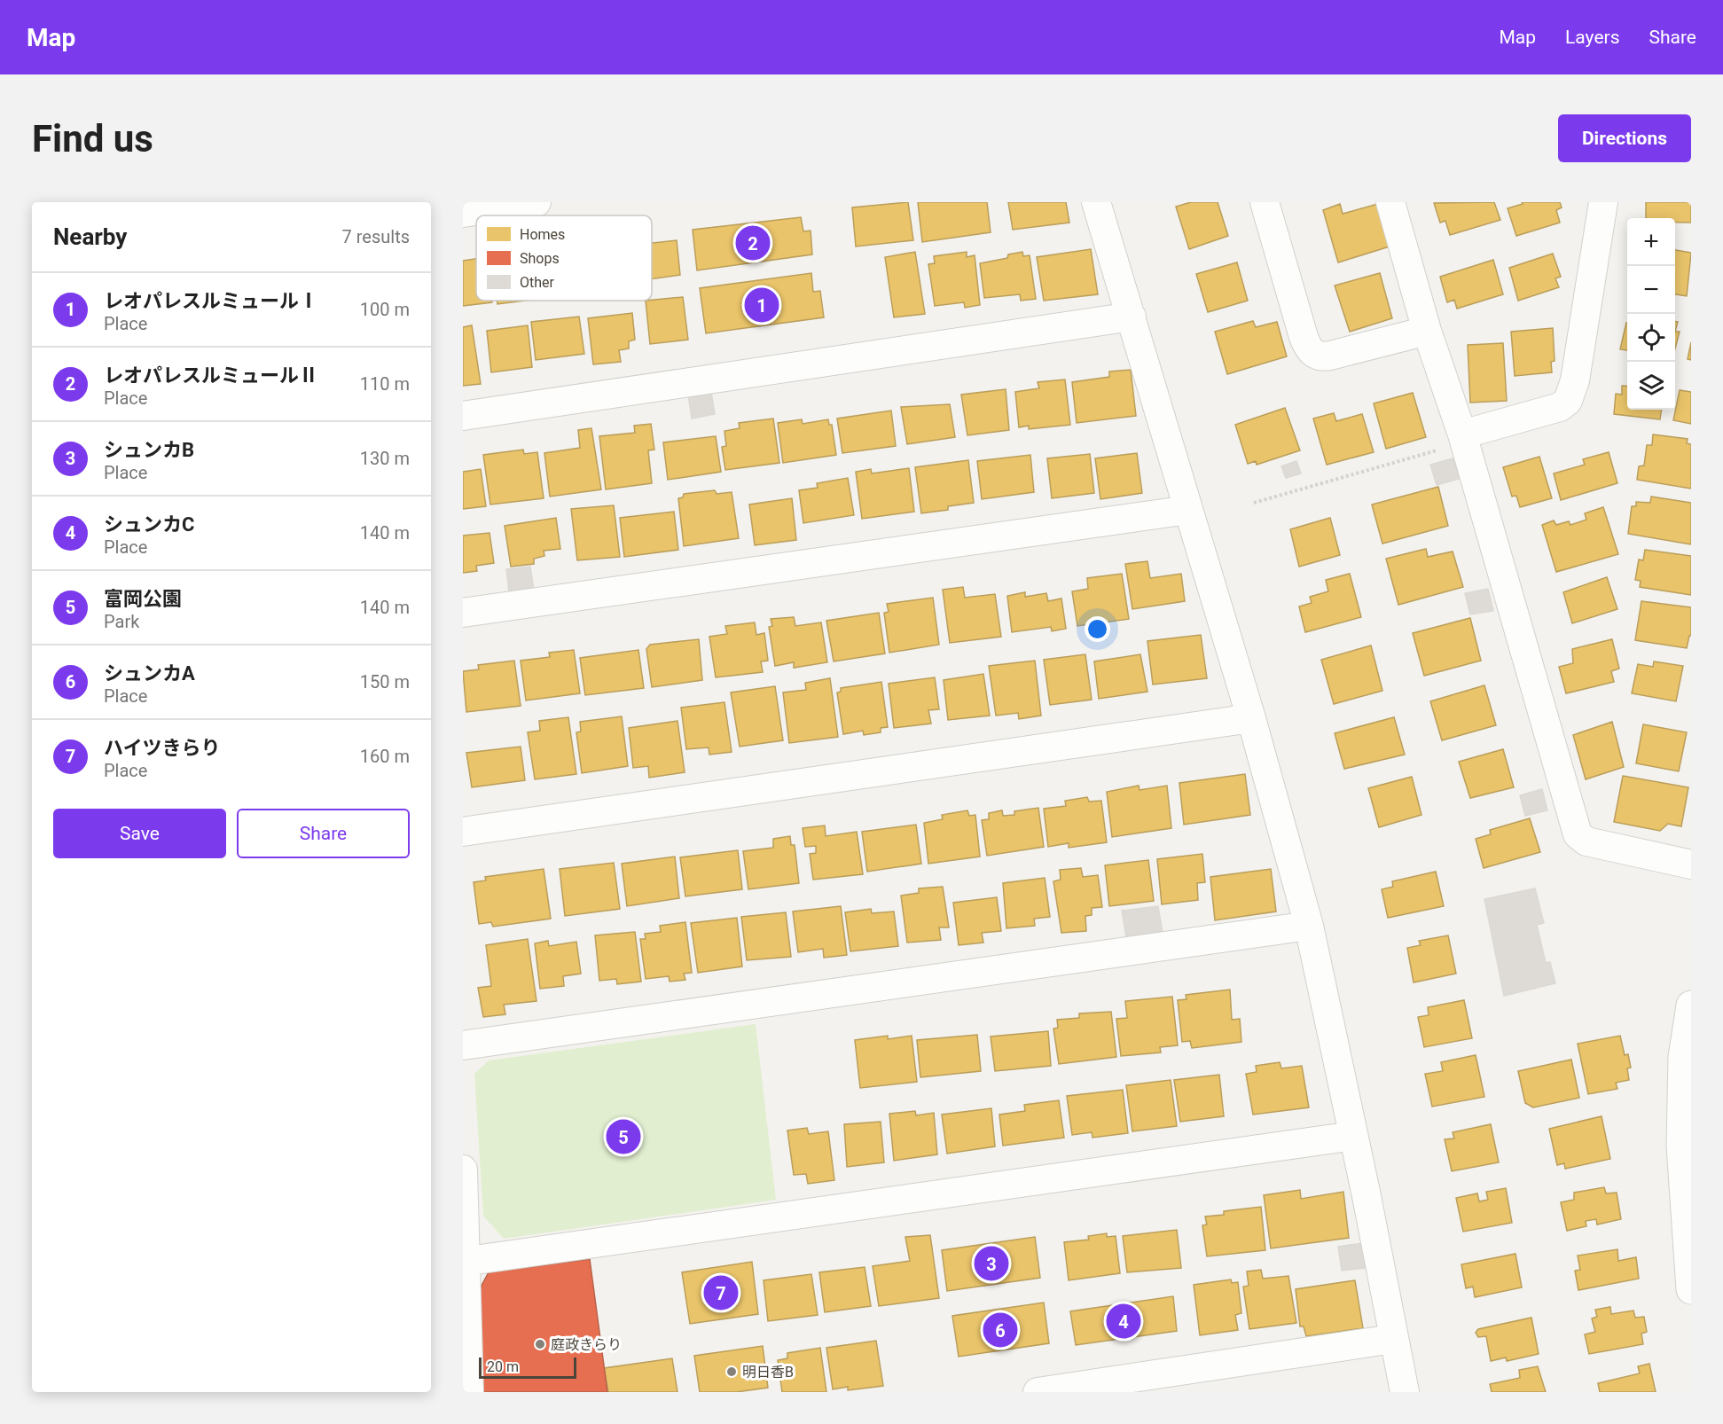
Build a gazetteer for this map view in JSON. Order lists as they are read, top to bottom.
{
  "places": ["庭政きらり", "明日香B"],
  "legend": ["Homes", "Shops", "Other"],
  "scale_bar": "20 m",
  "page": {
    "header": "Map",
    "nav": ["Map", "Layers", "Share"],
    "buttons": [
      "Directions",
      ["Save", "Share"]
    ],
    "title": "Find us",
    "heading": ["Nearby", "7 results"],
    "map_buttons": ["+", "−"],
    "pins": [
      "2",
      "1",
      "5",
      "3",
      "7",
      "4",
      "6"
    ],
    "list": [
      {
        "mark": "1",
        "name": "レオパレスルミュールⅠ",
        "note": "Place",
        "value": "100 m"
      },
      {
        "mark": "2",
        "name": "レオパレスルミュールⅡ",
        "note": "Place",
        "value": "110 m"
      },
      {
        "mark": "3",
        "name": "シュンカB",
        "note": "Place",
        "value": "130 m"
      },
      {
        "mark": "4",
        "name": "シュンカC",
        "note": "Place",
        "value": "140 m"
      },
      {
        "mark": "5",
        "name": "富岡公園",
        "note": "Park",
        "value": "140 m"
      },
      {
        "mark": "6",
        "name": "シュンカA",
        "note": "Place",
        "value": "150 m"
      },
      {
        "mark": "7",
        "name": "ハイツきらり",
        "note": "Place",
        "value": "160 m"
      }
    ],
    "scale": "20 m"
  }
}
